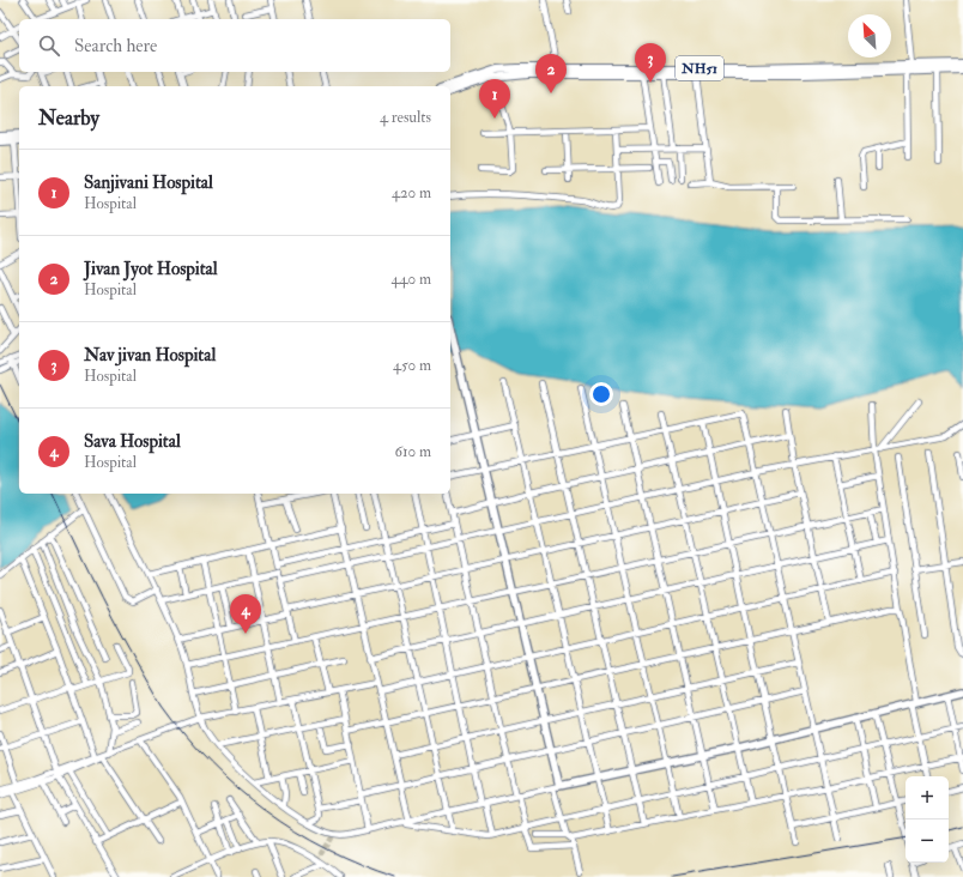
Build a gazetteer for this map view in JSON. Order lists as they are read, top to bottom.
{
  "streets": {
    "highway": ["NH51"]
  },
  "north": "top left",
  "page": {
    "search": "Search here",
    "pins": [
      "3",
      "2",
      "1",
      "4"
    ],
    "heading": ["Nearby", "4 results"],
    "list": [
      {
        "mark": "1",
        "name": "Sanjivani Hospital",
        "note": "Hospital",
        "value": "420 m"
      },
      {
        "mark": "2",
        "name": "Jivan Jyot Hospital",
        "note": "Hospital",
        "value": "440 m"
      },
      {
        "mark": "3",
        "name": "Nav jivan Hospital",
        "note": "Hospital",
        "value": "450 m"
      },
      {
        "mark": "4",
        "name": "Sava Hospital",
        "note": "Hospital",
        "value": "610 m"
      }
    ],
    "map_buttons": ["+", "−"]
  }
}
